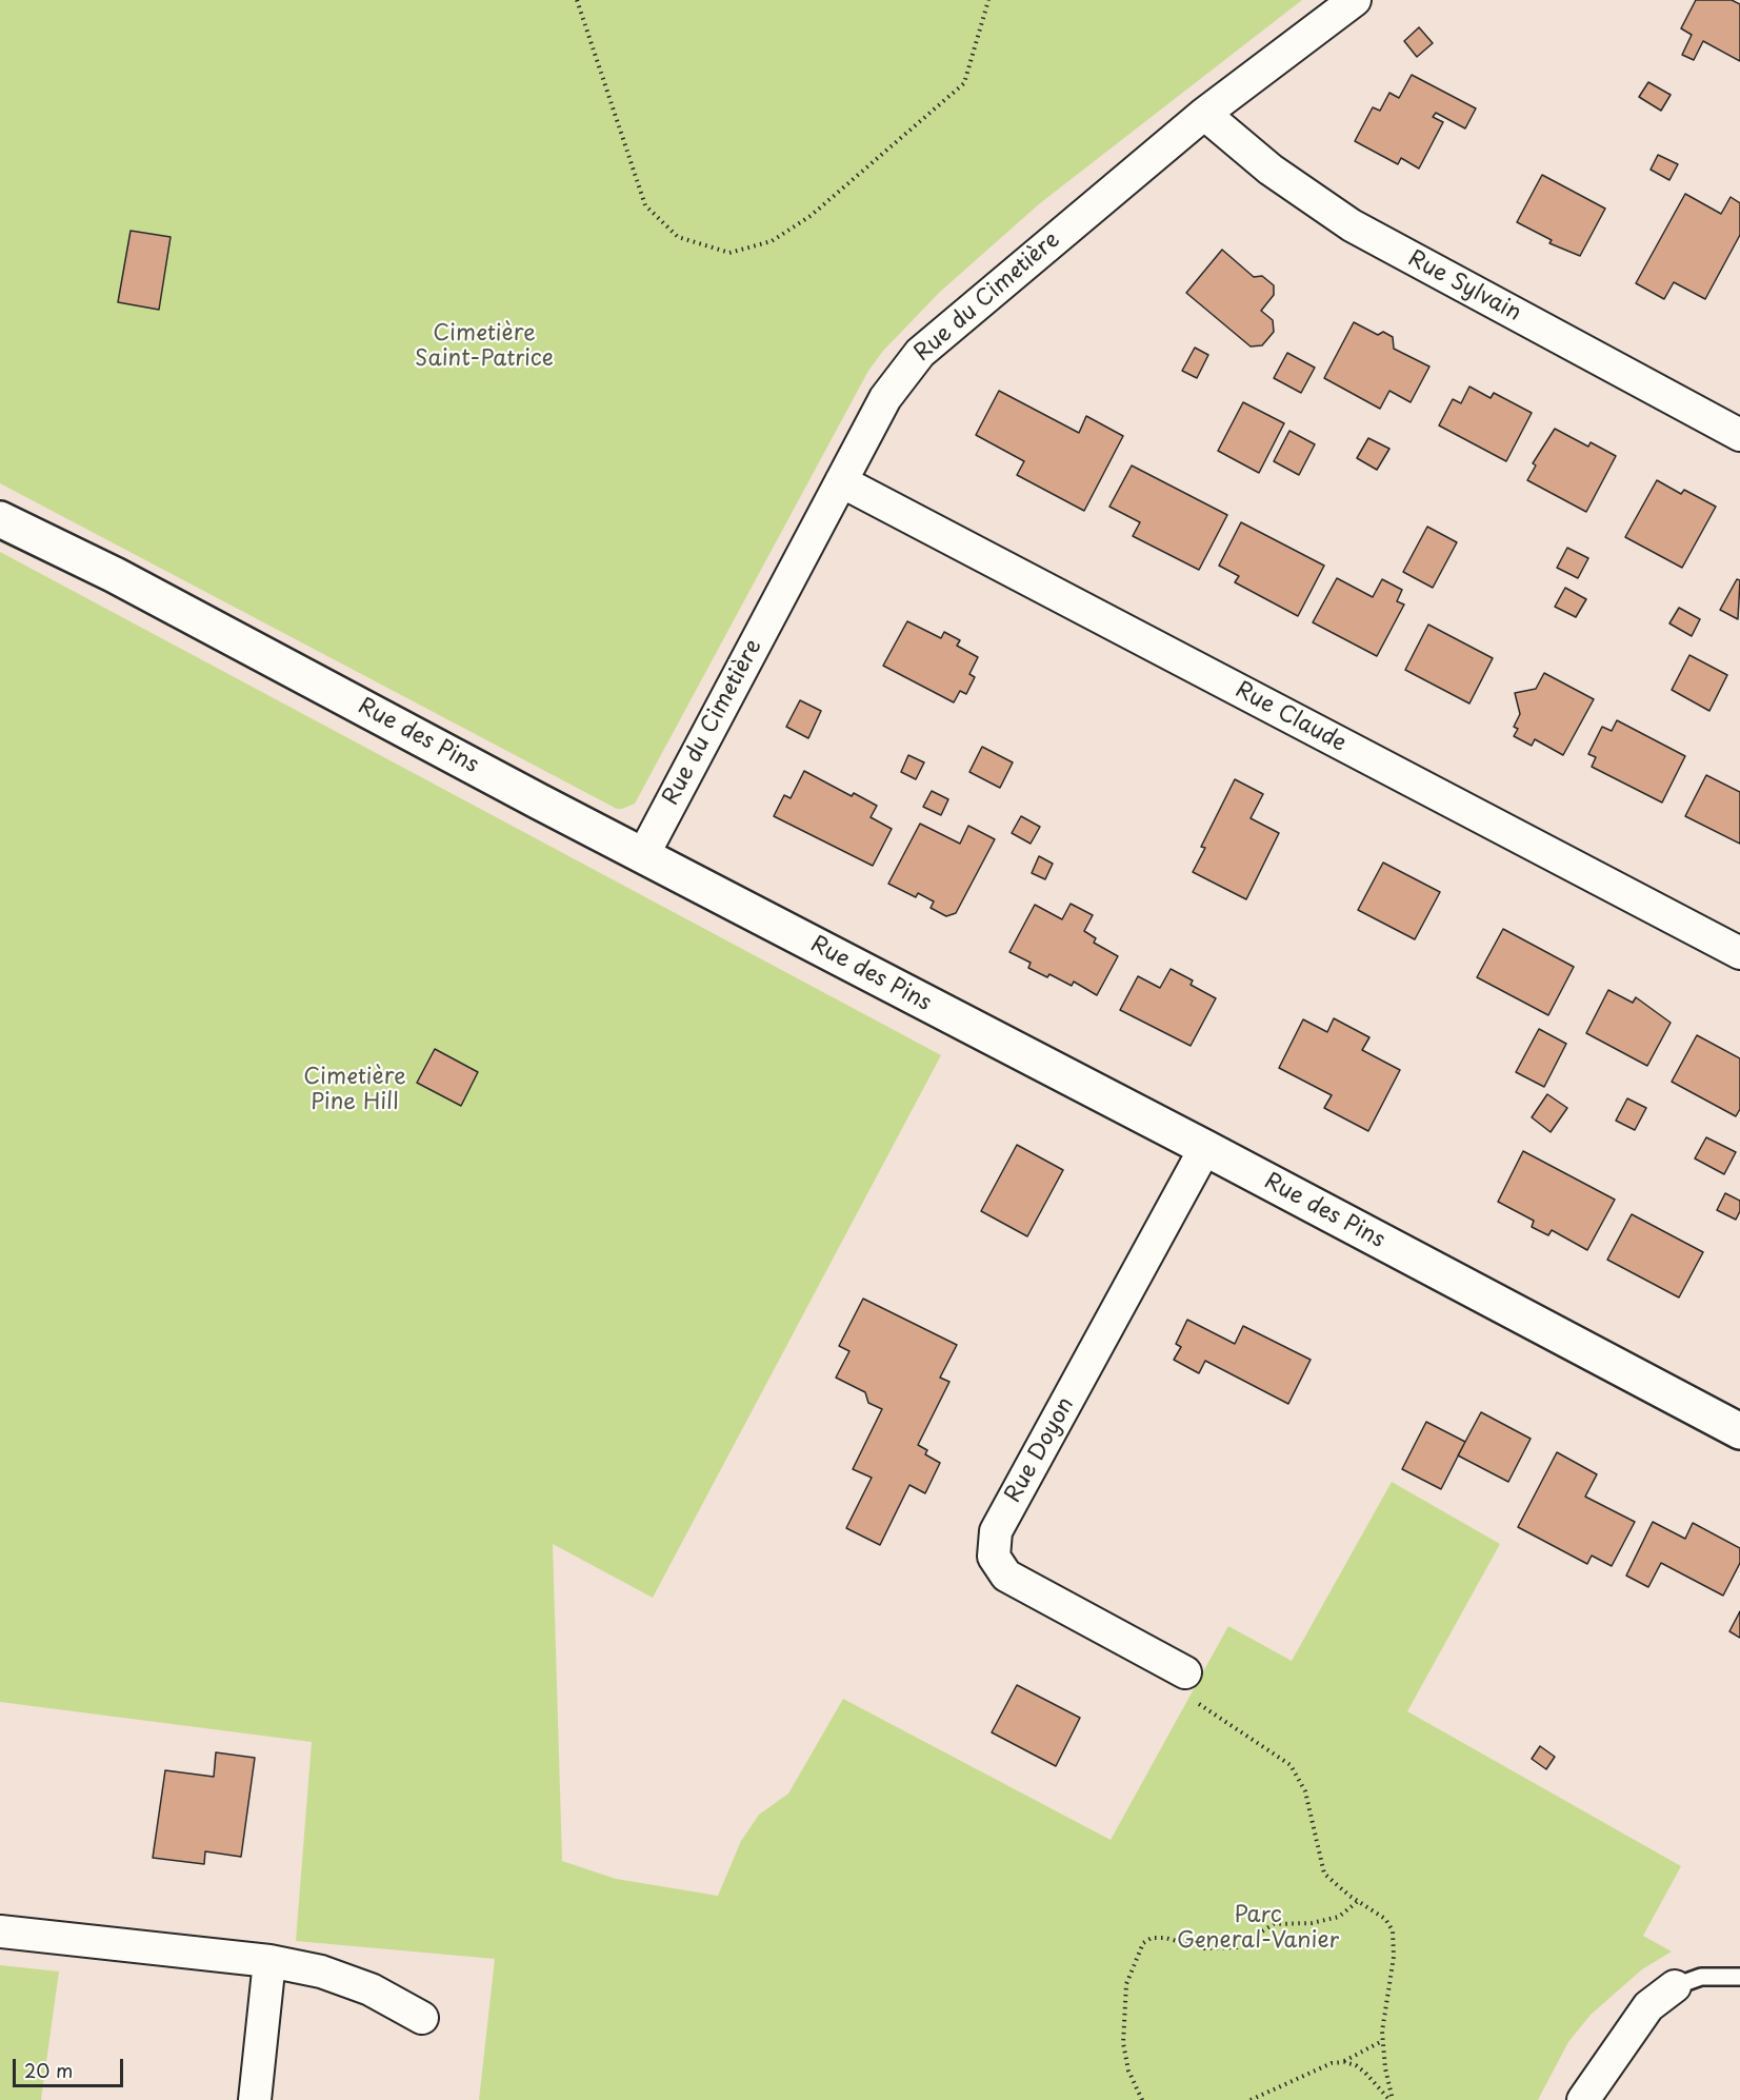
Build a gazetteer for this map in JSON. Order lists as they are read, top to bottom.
{
  "streets": {
    "street": [
      "Rue Sylvain",
      "Rue du Cimetière",
      "Rue Claude",
      "Rue des Pins",
      "Rue Doyon"
    ]
  },
  "crossings": [
    ["Rue Sylvain", "Rue du Cimetière"],
    ["Rue du Cimetière", "Rue Claude"],
    ["Rue du Cimetière", "Rue des Pins"],
    ["Rue des Pins", "Rue Doyon"]
  ],
  "parks": ["Cimetière Saint-Patrice", "Cimetière Pine Hill", "Parc General-Vanier"],
  "scale_bar": "20 m"
}
